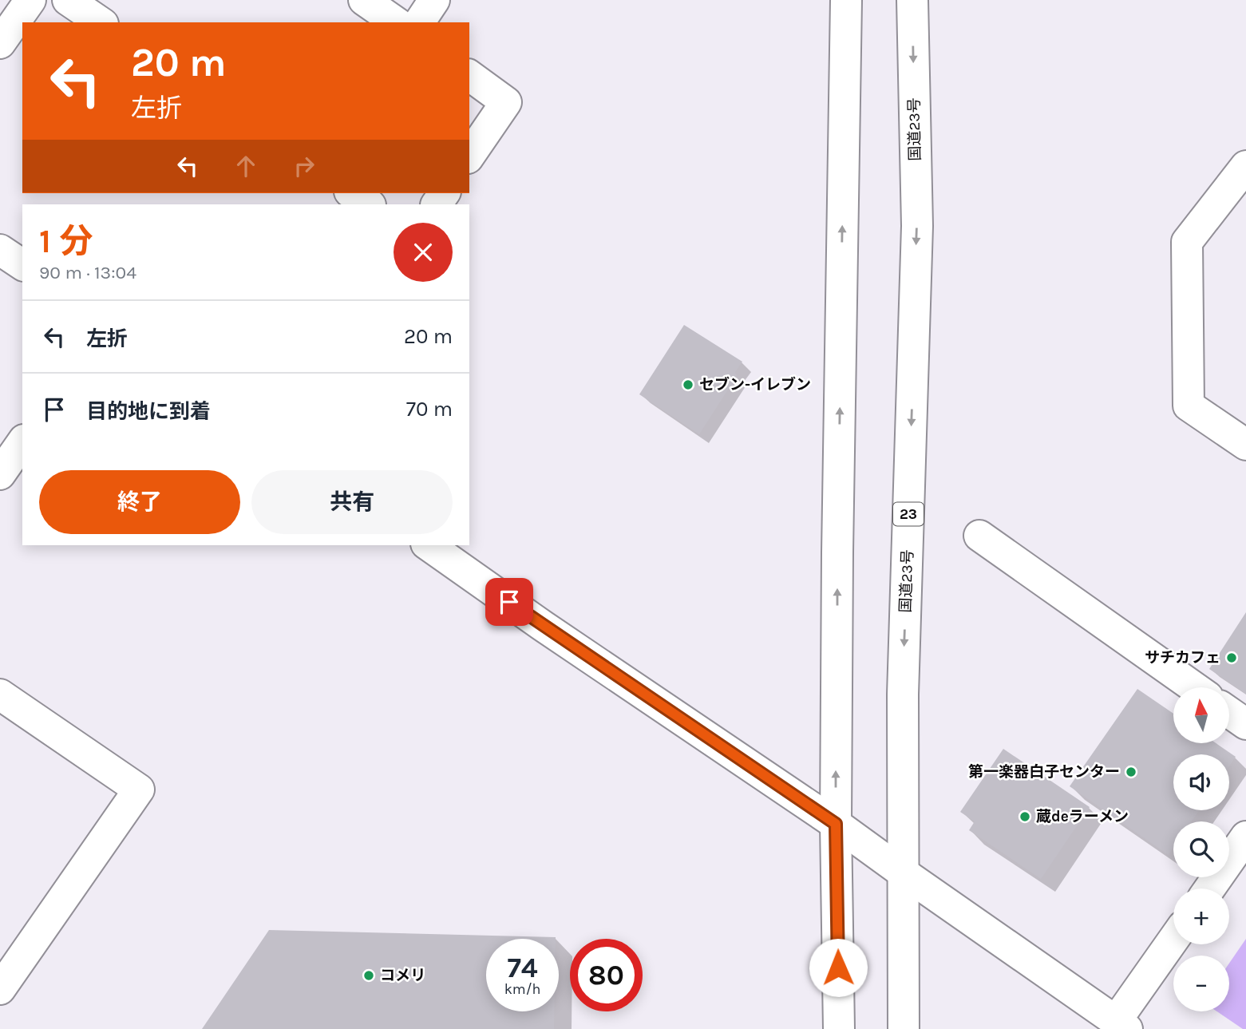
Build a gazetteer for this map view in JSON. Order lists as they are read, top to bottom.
{
  "streets": {
    "main road": ["国道23号", "23"]
  },
  "places": [
    "セブン-イレブン",
    "サチカフェ",
    "第一楽器白子センター",
    "蔵deラーメン",
    "コメリ"
  ],
  "north": "top",
  "page": {
    "turn": ["20 m", "左折"],
    "heading": ["1 分", "90 m · 13:04"],
    "list": [
      {
        "name": "左折",
        "value": "20 m"
      },
      {
        "name": "目的地に到着",
        "value": "70 m"
      }
    ],
    "buttons": ["終了", "共有"],
    "map_buttons": ["+", "−"],
    "speed": "74 km/h",
    "limit": "80"
  }
}
